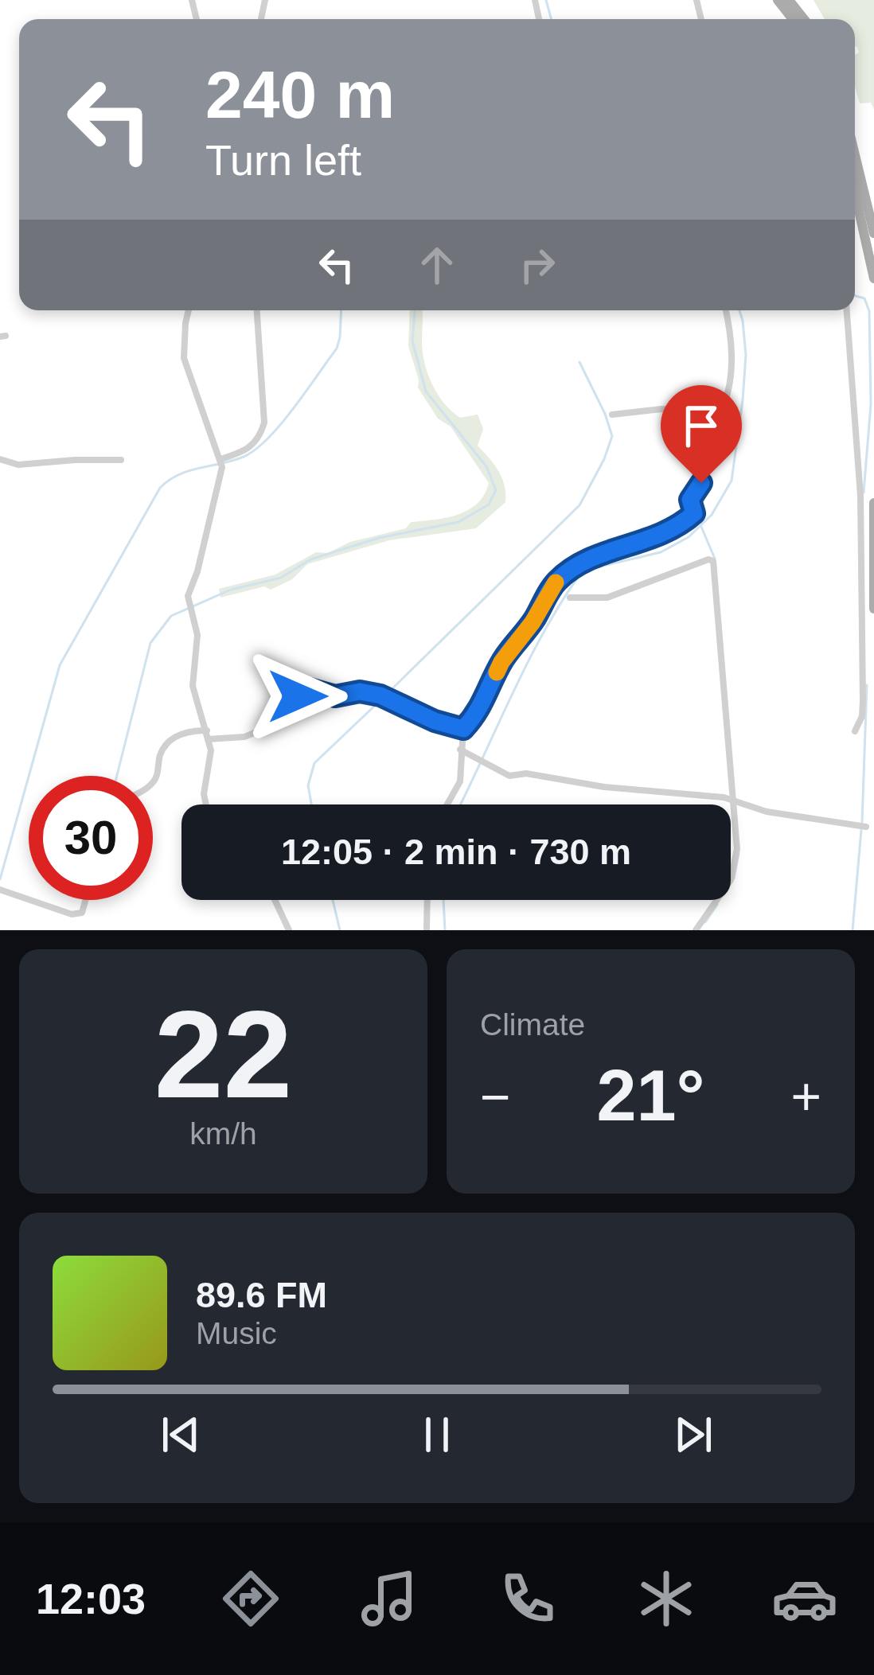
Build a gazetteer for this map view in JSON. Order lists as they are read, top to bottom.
{
  "page": {
    "turn": ["240 m", "Turn left"],
    "limit": "30",
    "trip": "12:05 · 2 min · 730 m",
    "tile": [
      ["22", "km/h"],
      "Climate"
    ],
    "heat": ["−", "21°", "+"],
    "song": ["89.6 FM", "Music"],
    "tabs": "12:03"
  }
}
